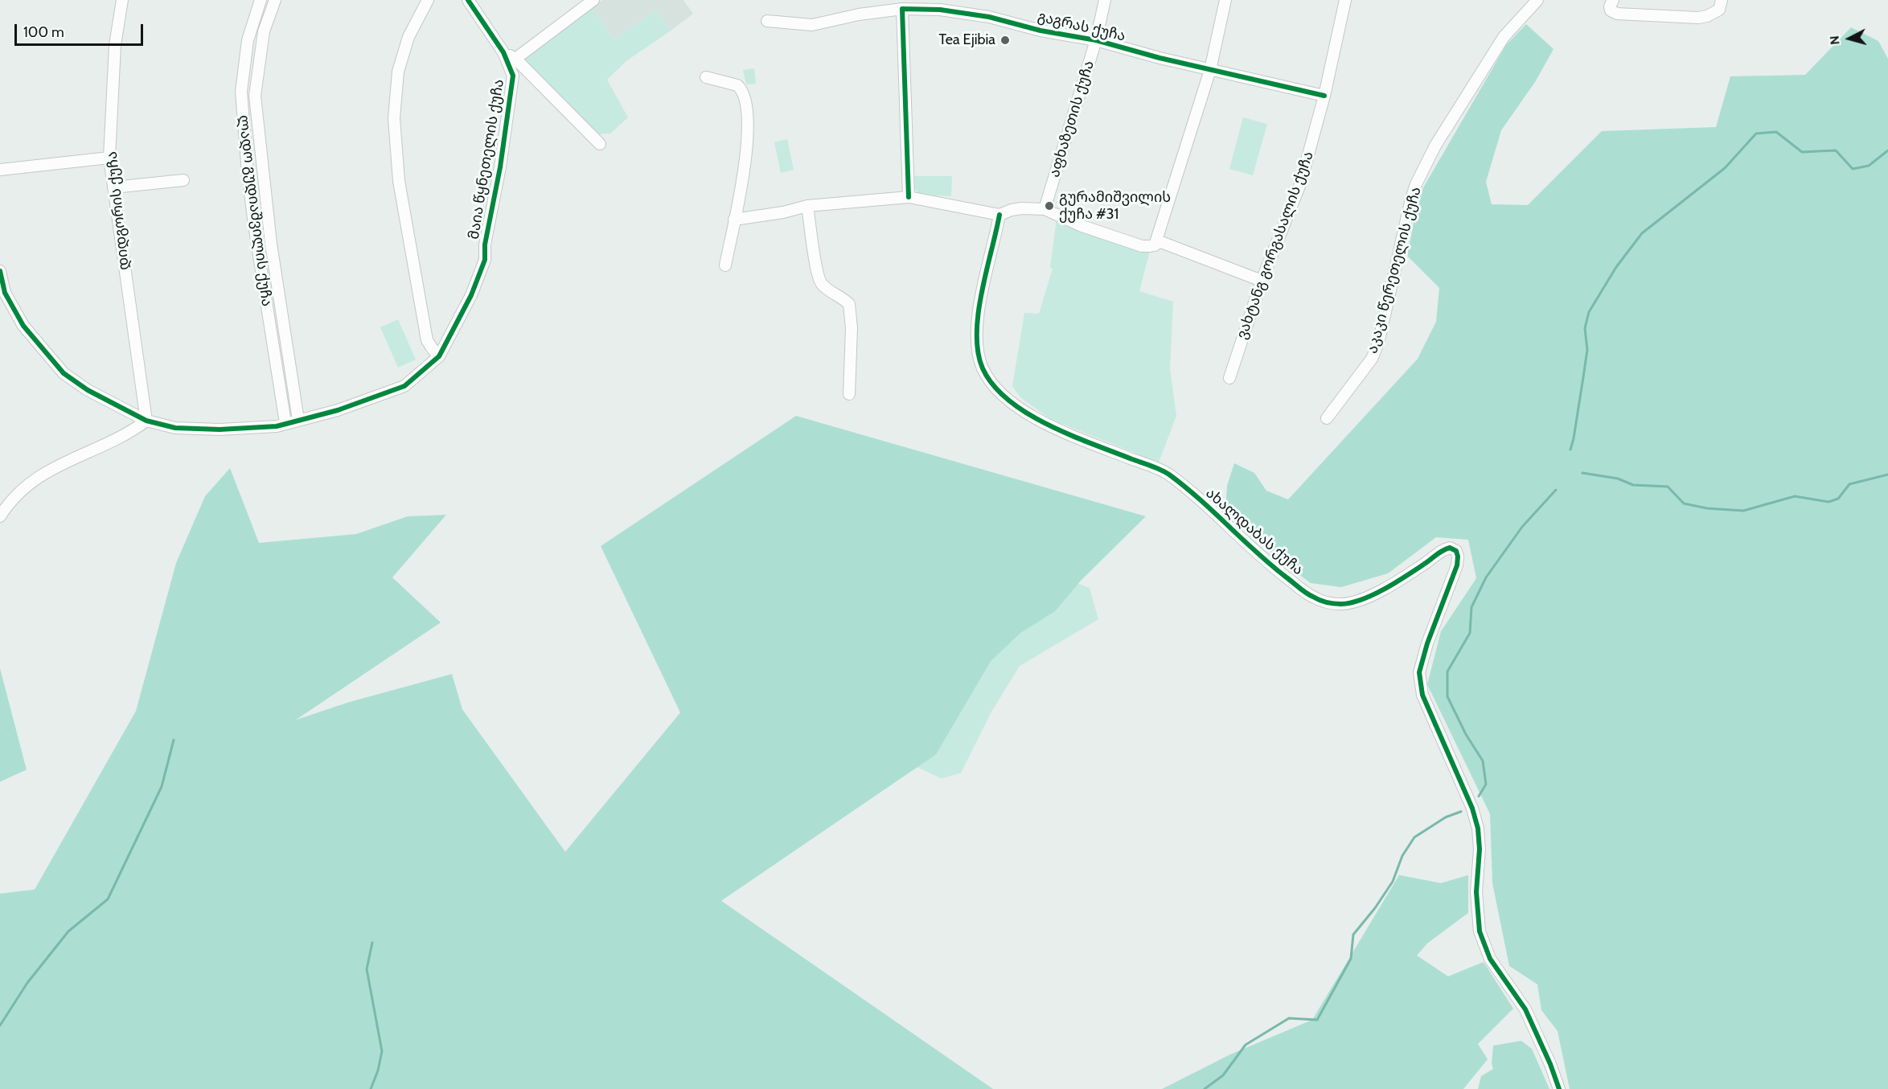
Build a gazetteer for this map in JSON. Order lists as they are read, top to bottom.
{
  "streets": {
    "street": [
      "გაგრას ქუჩა",
      "აფხაზეთის ქუჩა",
      "მაია წყნეთელის ქუჩა",
      "დიდგორის ქუჩა",
      "ლადო გუდიაშვილის ქუჩა",
      "ვახტანგ გორგასალის ქუჩა",
      "აკაკი წერეთელის ქუჩა",
      "ახალდაბას ქუჩა"
    ]
  },
  "crossings": [
    ["გაგრას ქუჩა", "აფხაზეთის ქუჩა"],
    ["გაგრას ქუჩა", "ვახტანგ გორგასალის ქუჩა"],
    ["მაია წყნეთელის ქუჩა", "დიდგორის ქუჩა"],
    ["მაია წყნეთელის ქუჩა", "ლადო გუდიაშვილის ქუჩა"]
  ],
  "places": ["Tea Ejibia", "გურამიშვილის ქუჩა #31"],
  "scale_bar": "100 m",
  "north": "left"
}
